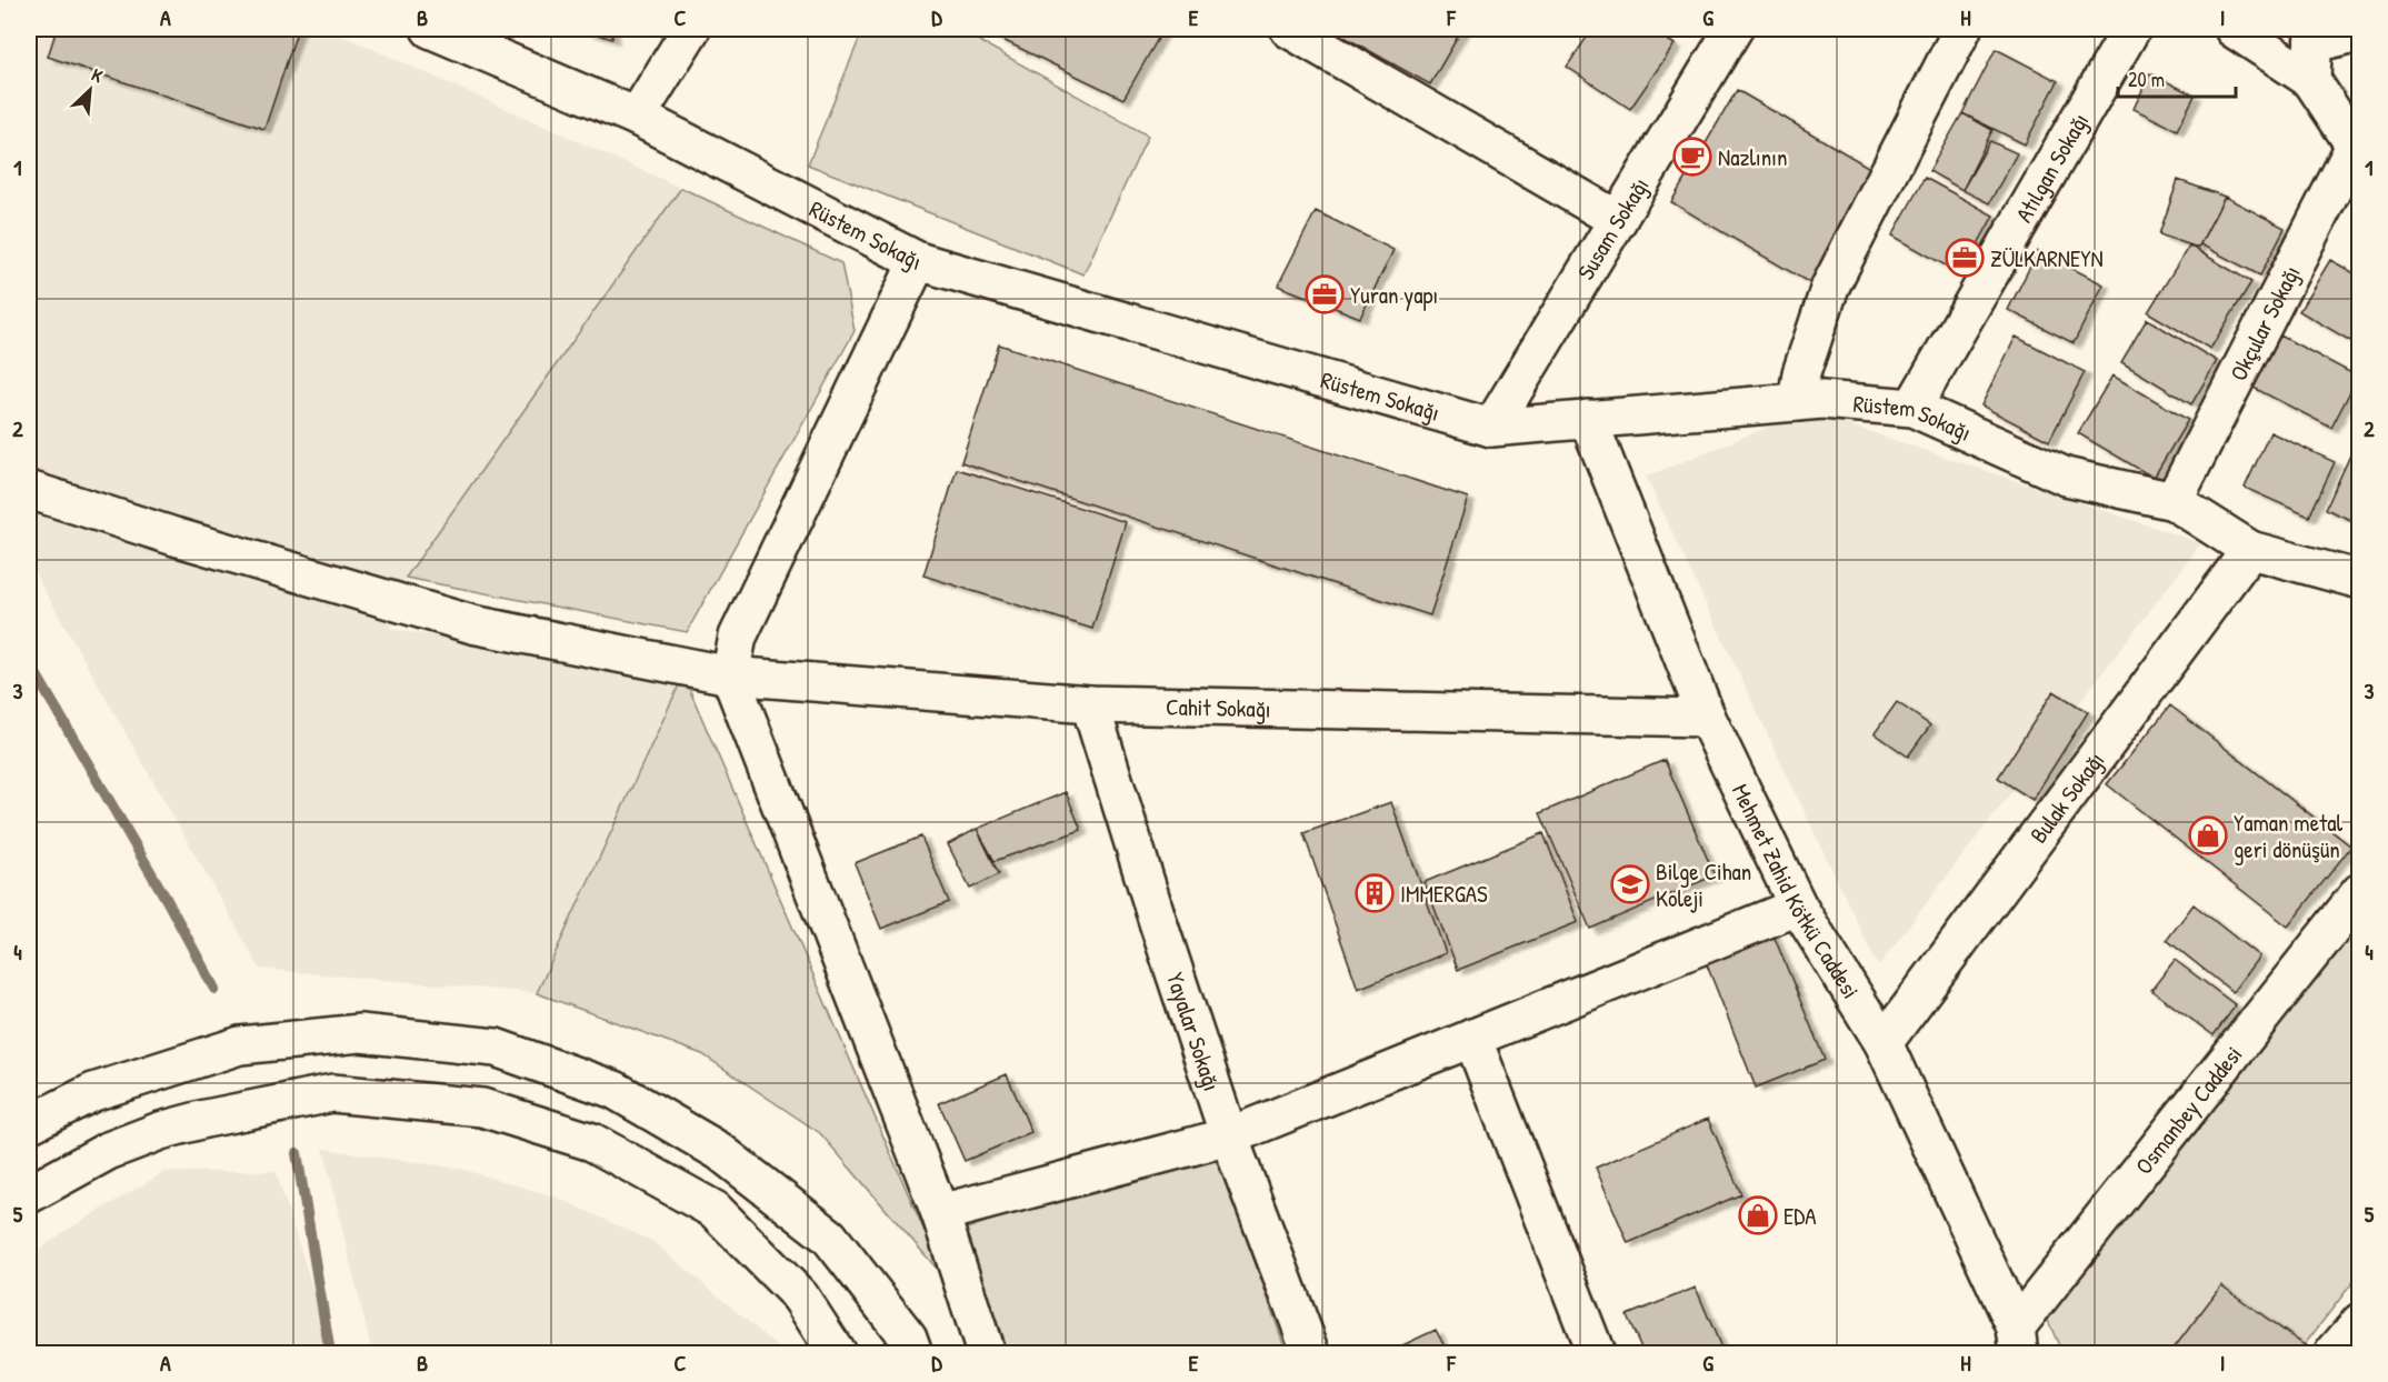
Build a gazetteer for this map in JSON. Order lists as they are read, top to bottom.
{
  "streets": {
    "main road": [
      "Atılgan Sokağı",
      "Susam Sokağı",
      "Rüstem Sokağı",
      "Okçular Sokağı",
      "Cahit Sokağı",
      "Bulak Sokağı",
      "Mehmet Zahid Kötkü Caddesi",
      "Yayalar Sokağı",
      "Osmanbey Caddesi"
    ]
  },
  "crossings": [
    ["Atılgan Sokağı", "Rüstem Sokağı"],
    ["Susam Sokağı", "Rüstem Sokağı"],
    ["Rüstem Sokağı", "Okçular Sokağı"],
    ["Rüstem Sokağı", "Bulak Sokağı"],
    ["Rüstem Sokağı", "Mehmet Zahid Kötkü Caddesi"],
    ["Cahit Sokağı", "Mehmet Zahid Kötkü Caddesi"],
    ["Cahit Sokağı", "Yayalar Sokağı"],
    ["Bulak Sokağı", "Mehmet Zahid Kötkü Caddesi"],
    ["Mehmet Zahid Kötkü Caddesi", "Osmanbey Caddesi"]
  ],
  "places": {
    "cafe": ["Nazlının"],
    "office": ["ZÜLKARNEYN", "Yuran yapı"],
    "shop": ["Yaman metal geri dönüşün", "EDA"],
    "school or university": ["Bilge Cihan Koleji"],
    "building": ["IMMERGAS"]
  },
  "scale_bar": "20 m",
  "north": "top right",
  "grid": {
    "columns": [
      "A",
      "B",
      "C",
      "D",
      "E",
      "F",
      "G",
      "H",
      "I"
    ],
    "rows": [
      "1",
      "2",
      "3",
      "4",
      "5"
    ]
  }
}
